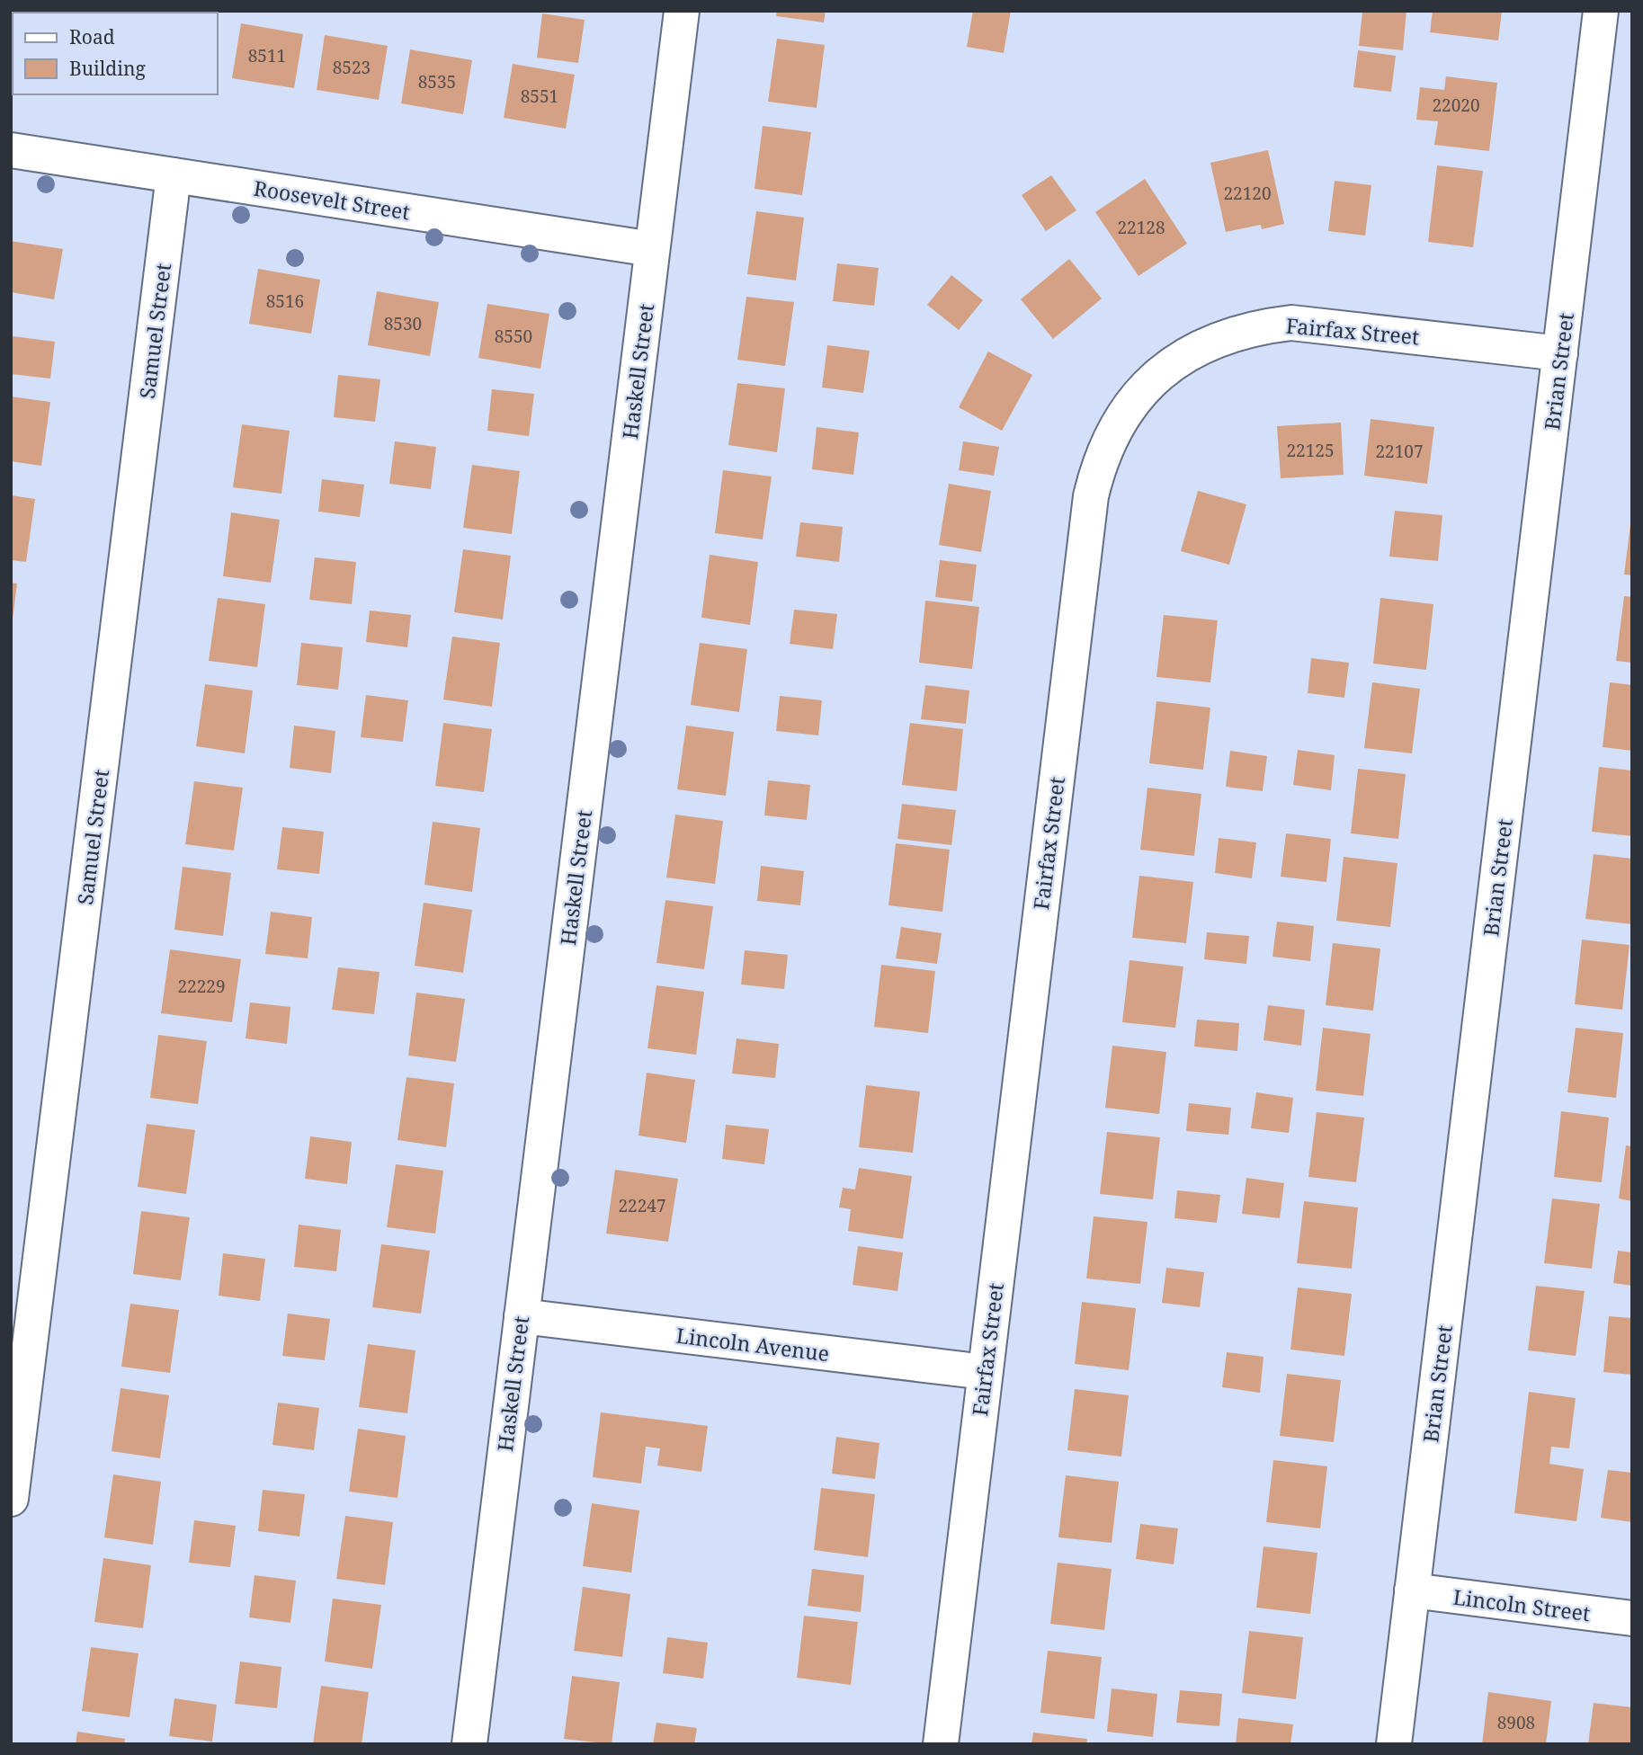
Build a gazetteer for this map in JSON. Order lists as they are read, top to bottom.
{
  "streets": {
    "street": [
      "Roosevelt Street",
      "Samuel Street",
      "Fairfax Street",
      "Haskell Street",
      "Brian Street",
      "Lincoln Avenue",
      "Lincoln Street"
    ]
  },
  "crossings": [
    ["Roosevelt Street", "Samuel Street"],
    ["Roosevelt Street", "Haskell Street"],
    ["Fairfax Street", "Brian Street"],
    ["Fairfax Street", "Lincoln Avenue"],
    ["Haskell Street", "Lincoln Avenue"],
    ["Brian Street", "Lincoln Street"]
  ],
  "house_numbers": [
    "8511",
    "8523",
    "8535",
    "8551",
    "22020",
    "22120",
    "22128",
    "8516",
    "8530",
    "8550",
    "22125",
    "22107",
    "22229",
    "22247",
    "8908"
  ],
  "legend": ["Road", "Building"]
}
